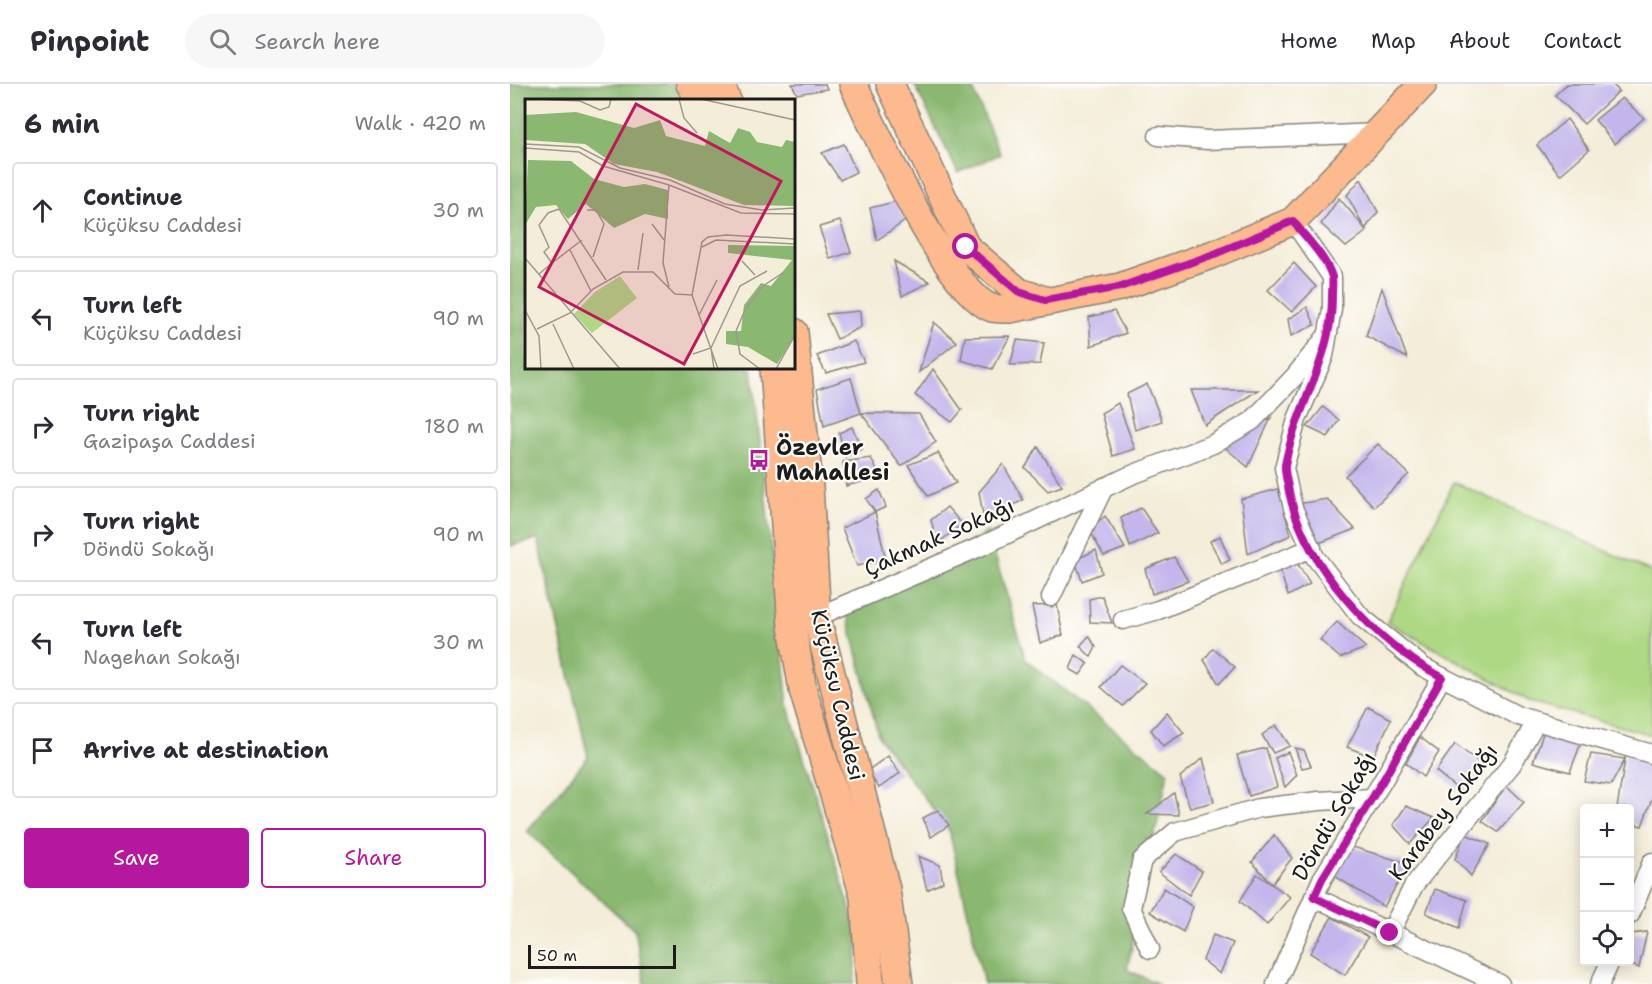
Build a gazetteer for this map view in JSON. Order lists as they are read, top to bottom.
{
  "streets": {
    "main road": ["Küçüksu Caddesi"],
    "street": ["Çakmak Sokağı", "Karabey Sokağı", "Döndü Sokağı"]
  },
  "crossings": [
    ["Çakmak Sokağı", "Küçüksu Caddesi"]
  ],
  "places": {
    "bus stop": ["Özevler Mahallesi"]
  },
  "scale_bar": "50 m",
  "page": {
    "header": "Pinpoint",
    "search": "Search here",
    "nav": [
      "Home",
      "Map",
      "About",
      "Contact"
    ],
    "heading": ["6 min", "Walk · 420 m"],
    "list": [
      ["Continue", "Küçüksu Caddesi", "30 m"],
      ["Turn left", "Küçüksu Caddesi", "90 m"],
      ["Turn right", "Gazipaşa Caddesi", "180 m"],
      ["Turn right", "Döndü Sokağı", "90 m"],
      ["Turn left", "Nagehan Sokağı", "30 m"],
      "Arrive at destination"
    ],
    "map_buttons": ["+", "−"],
    "buttons": ["Save", "Share"],
    "scale": "50 m"
  }
}
